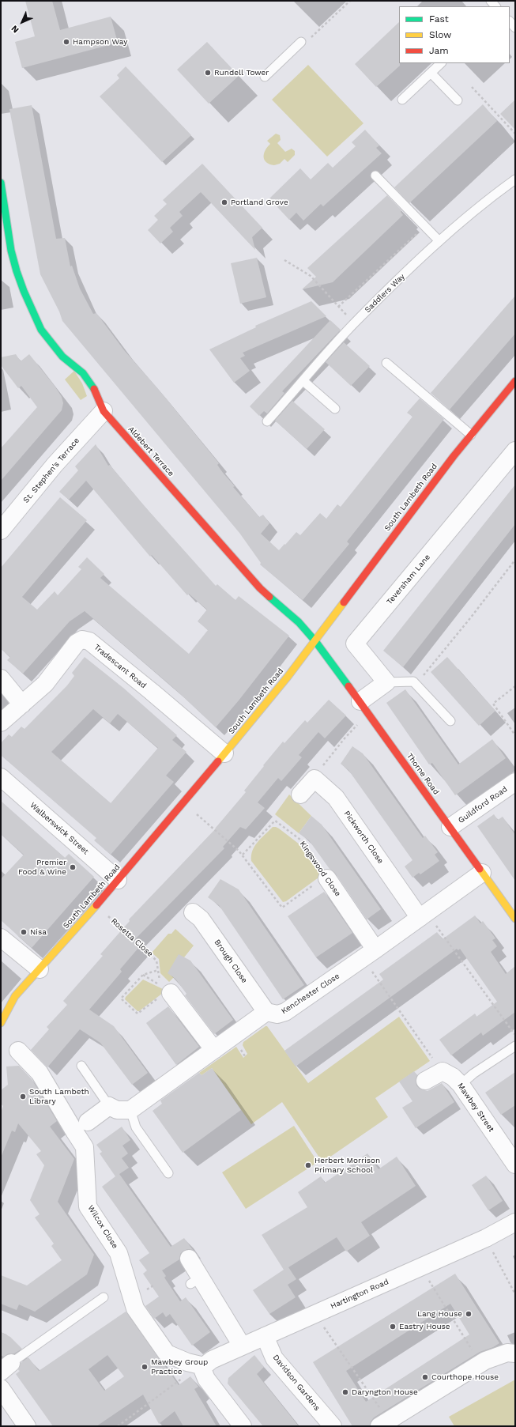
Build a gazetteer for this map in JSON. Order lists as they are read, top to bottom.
{
  "streets": {
    "main road": ["Aldebert Terrace", "South Lambeth Road", "Thorne Road"],
    "street": [
      "St. Stephen's Terrace",
      "Teversham Lane",
      "Tradescant Road",
      "Guildford Road",
      "Walberswick Street",
      "Pickworth Close",
      "Kingswood Close",
      "Brough Close",
      "Kenchester Close",
      "Mawbey Street",
      "Wilcox Close",
      "Hartington Road",
      "Davidson Gardens"
    ],
    "lane": ["Saddlers Way"],
    "path": ["Rosetta Close"]
  },
  "crossings": [
    ["Aldebert Terrace", "St. Stephen's Terrace"],
    ["Aldebert Terrace", "South Lambeth Road"],
    ["Aldebert Terrace", "Thorne Road"],
    ["South Lambeth Road", "Tradescant Road"],
    ["South Lambeth Road", "Thorne Road"],
    ["South Lambeth Road", "Walberswick Street"],
    ["South Lambeth Road", "Rosetta Close"],
    ["Thorne Road", "Guildford Road"],
    ["Thorne Road", "Kenchester Close"],
    ["Pickworth Close", "Kenchester Close"],
    ["Kingswood Close", "Kenchester Close"],
    ["Brough Close", "Kenchester Close"],
    ["Wilcox Close", "Hartington Road"],
    ["Hartington Road", "Davidson Gardens"]
  ],
  "places": [
    "Hampson Way",
    "Rundell Tower",
    "Portland Grove",
    "Premier Food & Wine",
    "Nisa",
    "South Lambeth Library",
    "Herbert Morrison Primary School",
    "Lang House",
    "Eastry House",
    "Mawbey Group Practice",
    "Courthope House",
    "Daryngton House"
  ],
  "legend": ["Fast", "Slow", "Jam"],
  "north": "bottom left"
}
